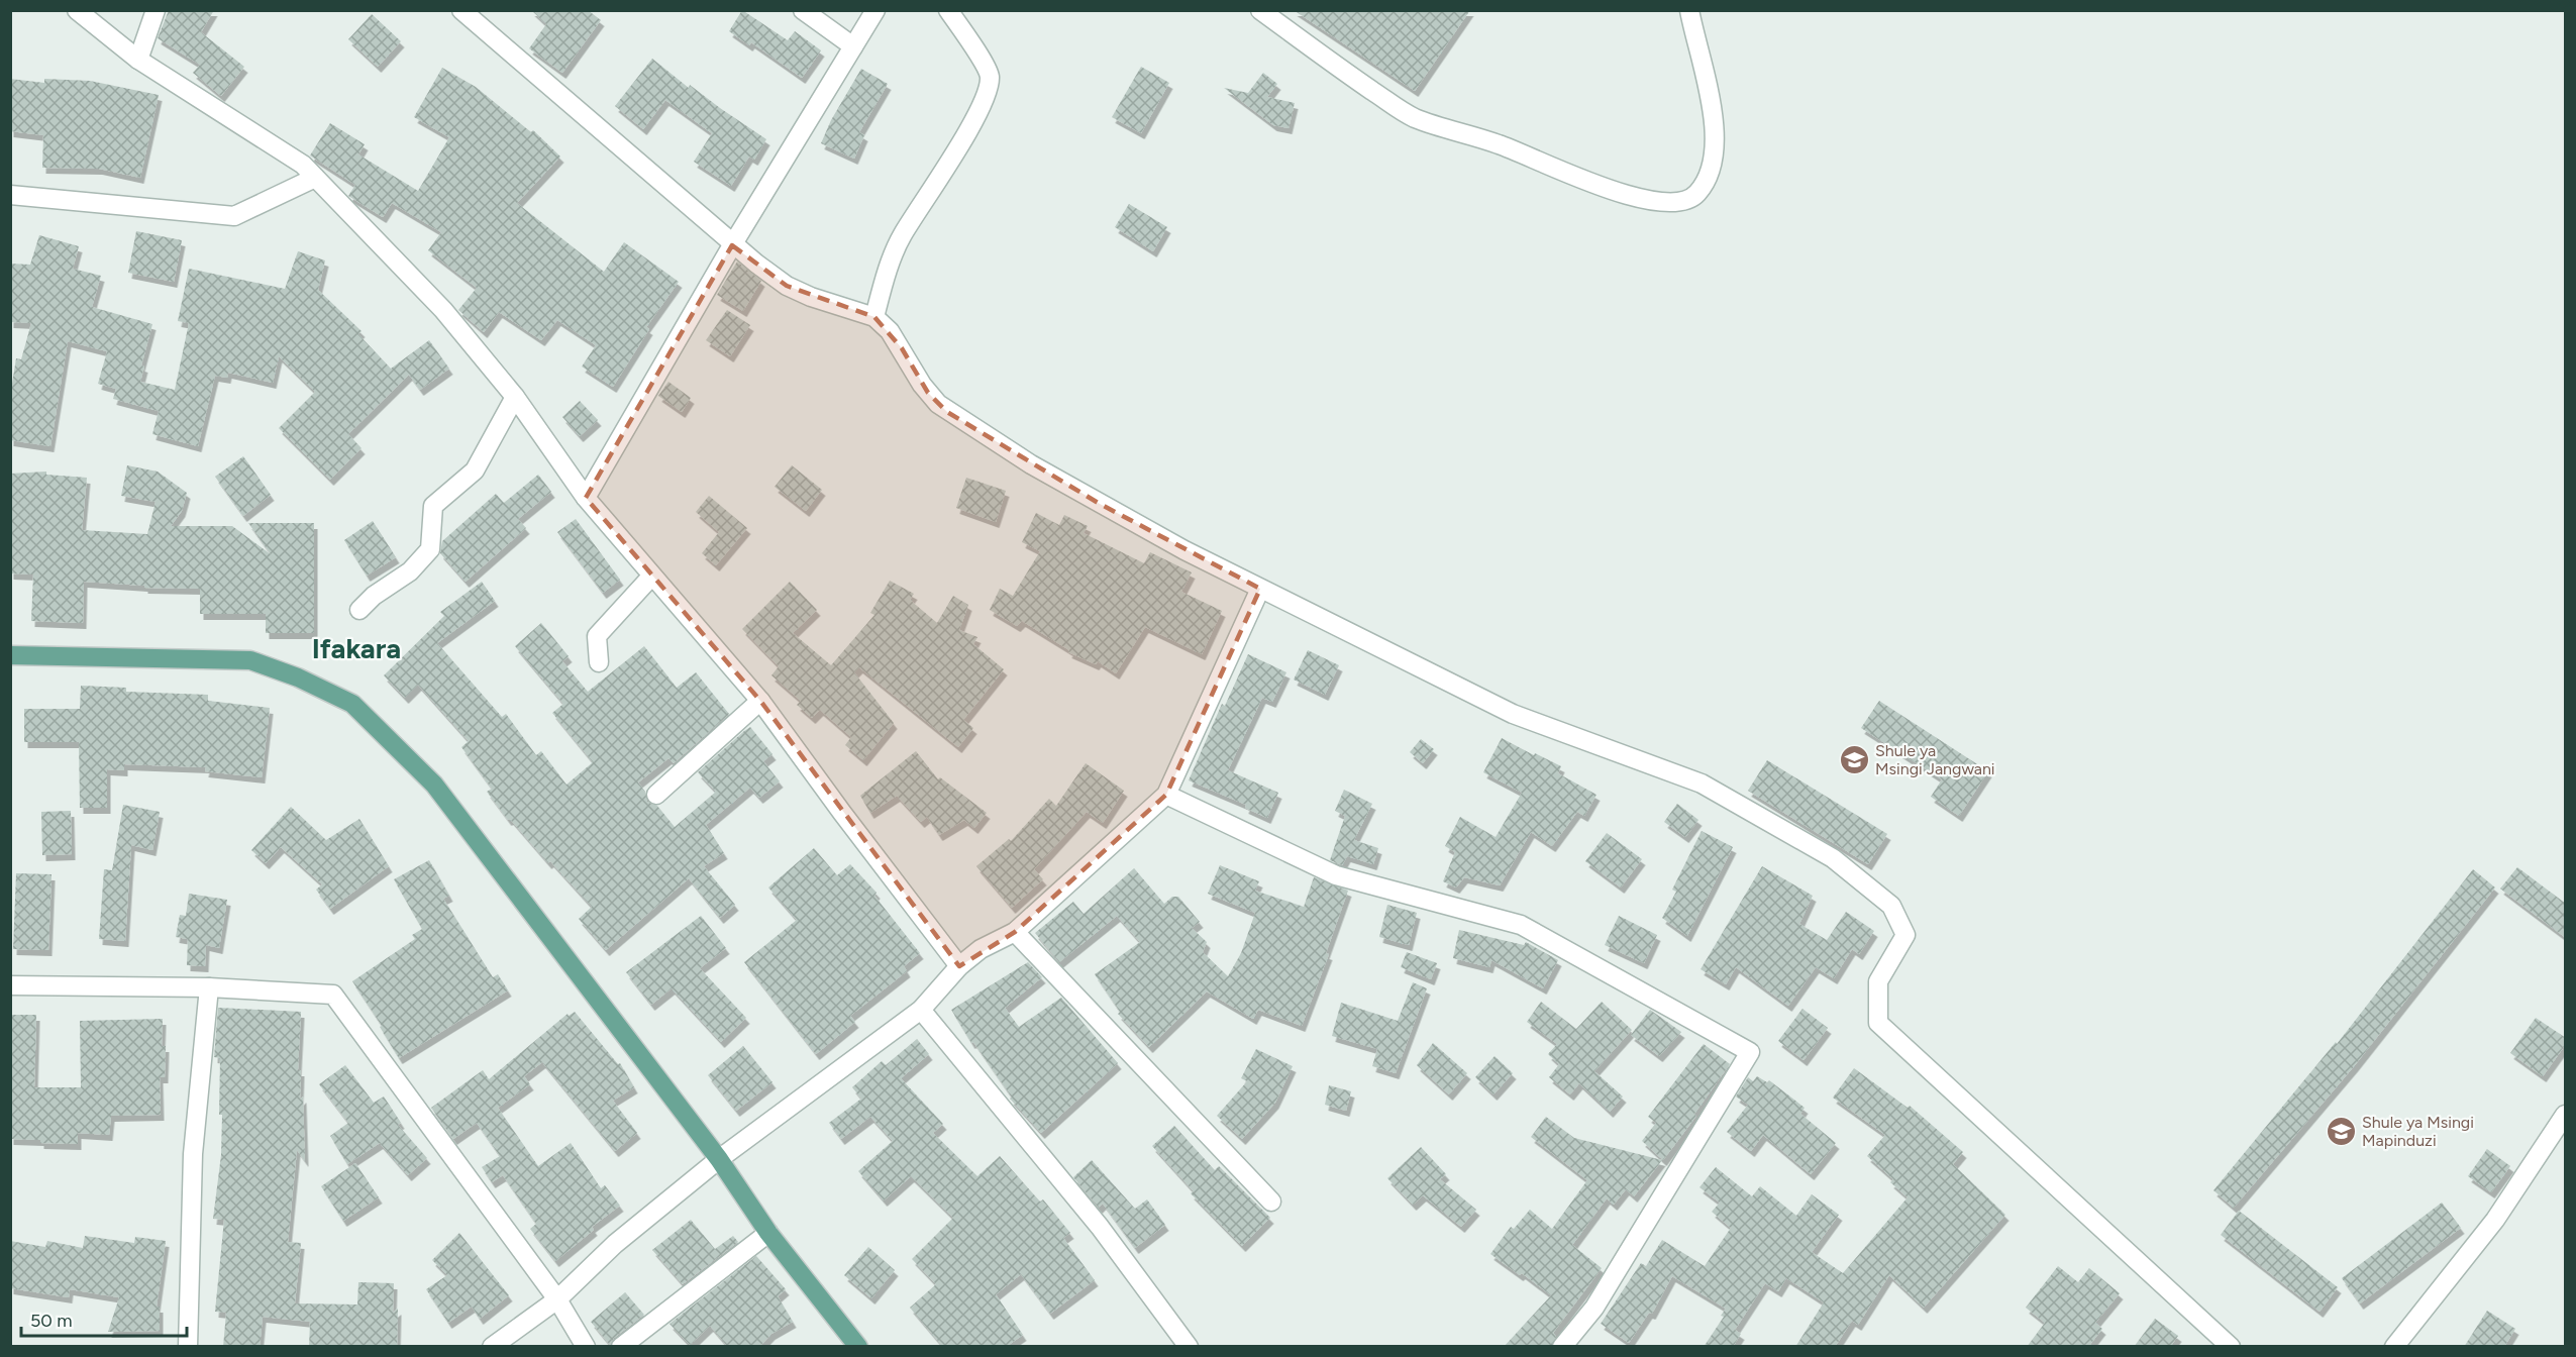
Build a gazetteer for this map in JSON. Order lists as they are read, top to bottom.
{
  "districts": ["Ifakara"],
  "places": {
    "school or university": ["Shule ya Msingi Jangwani", "Shule ya Msingi Mapinduzi"]
  },
  "scale_bar": "50 m"
}
